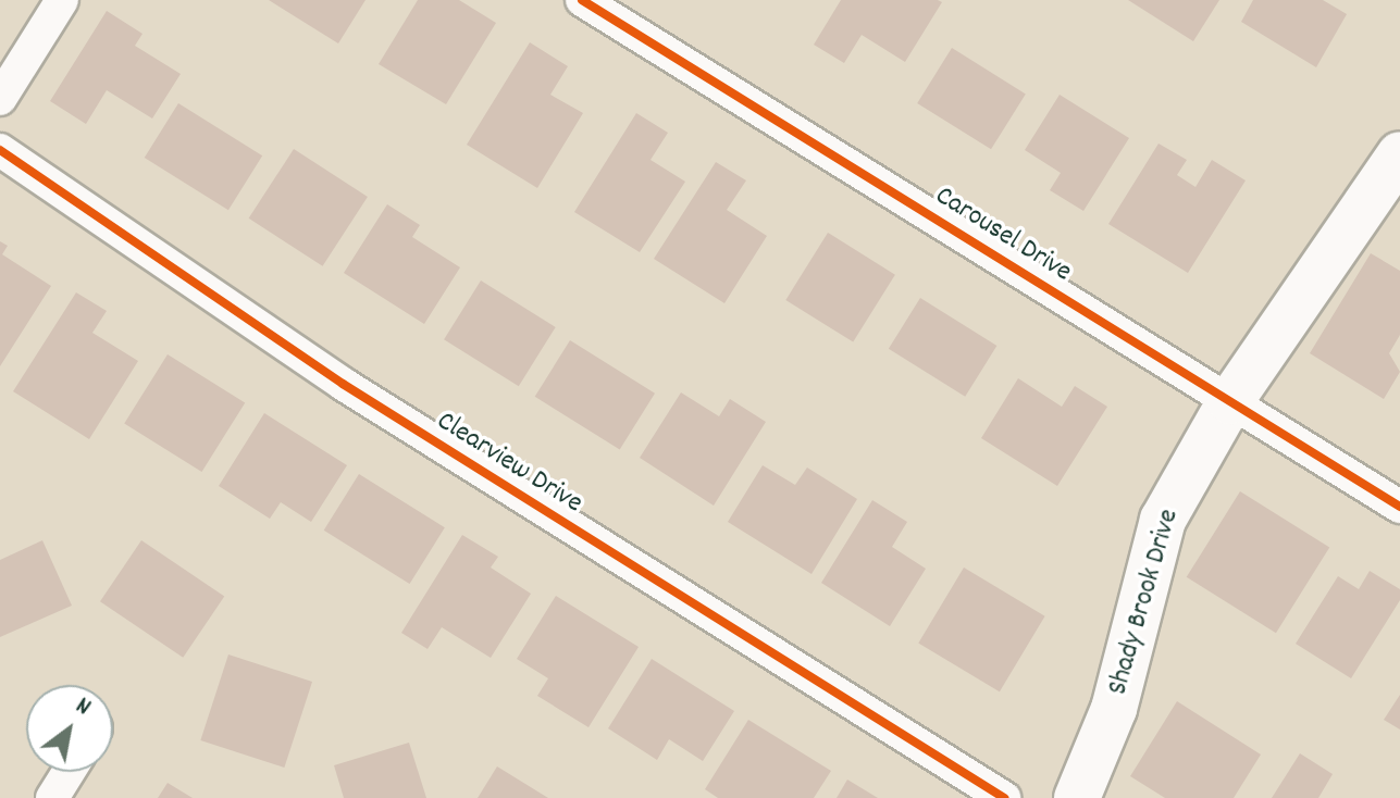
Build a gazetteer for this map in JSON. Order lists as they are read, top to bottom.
{
  "streets": {
    "street": ["Carousel Drive", "Clearview Drive", "Shady Brook Drive"]
  },
  "crossings": [
    ["Carousel Drive", "Shady Brook Drive"]
  ],
  "north": "top right"
}
